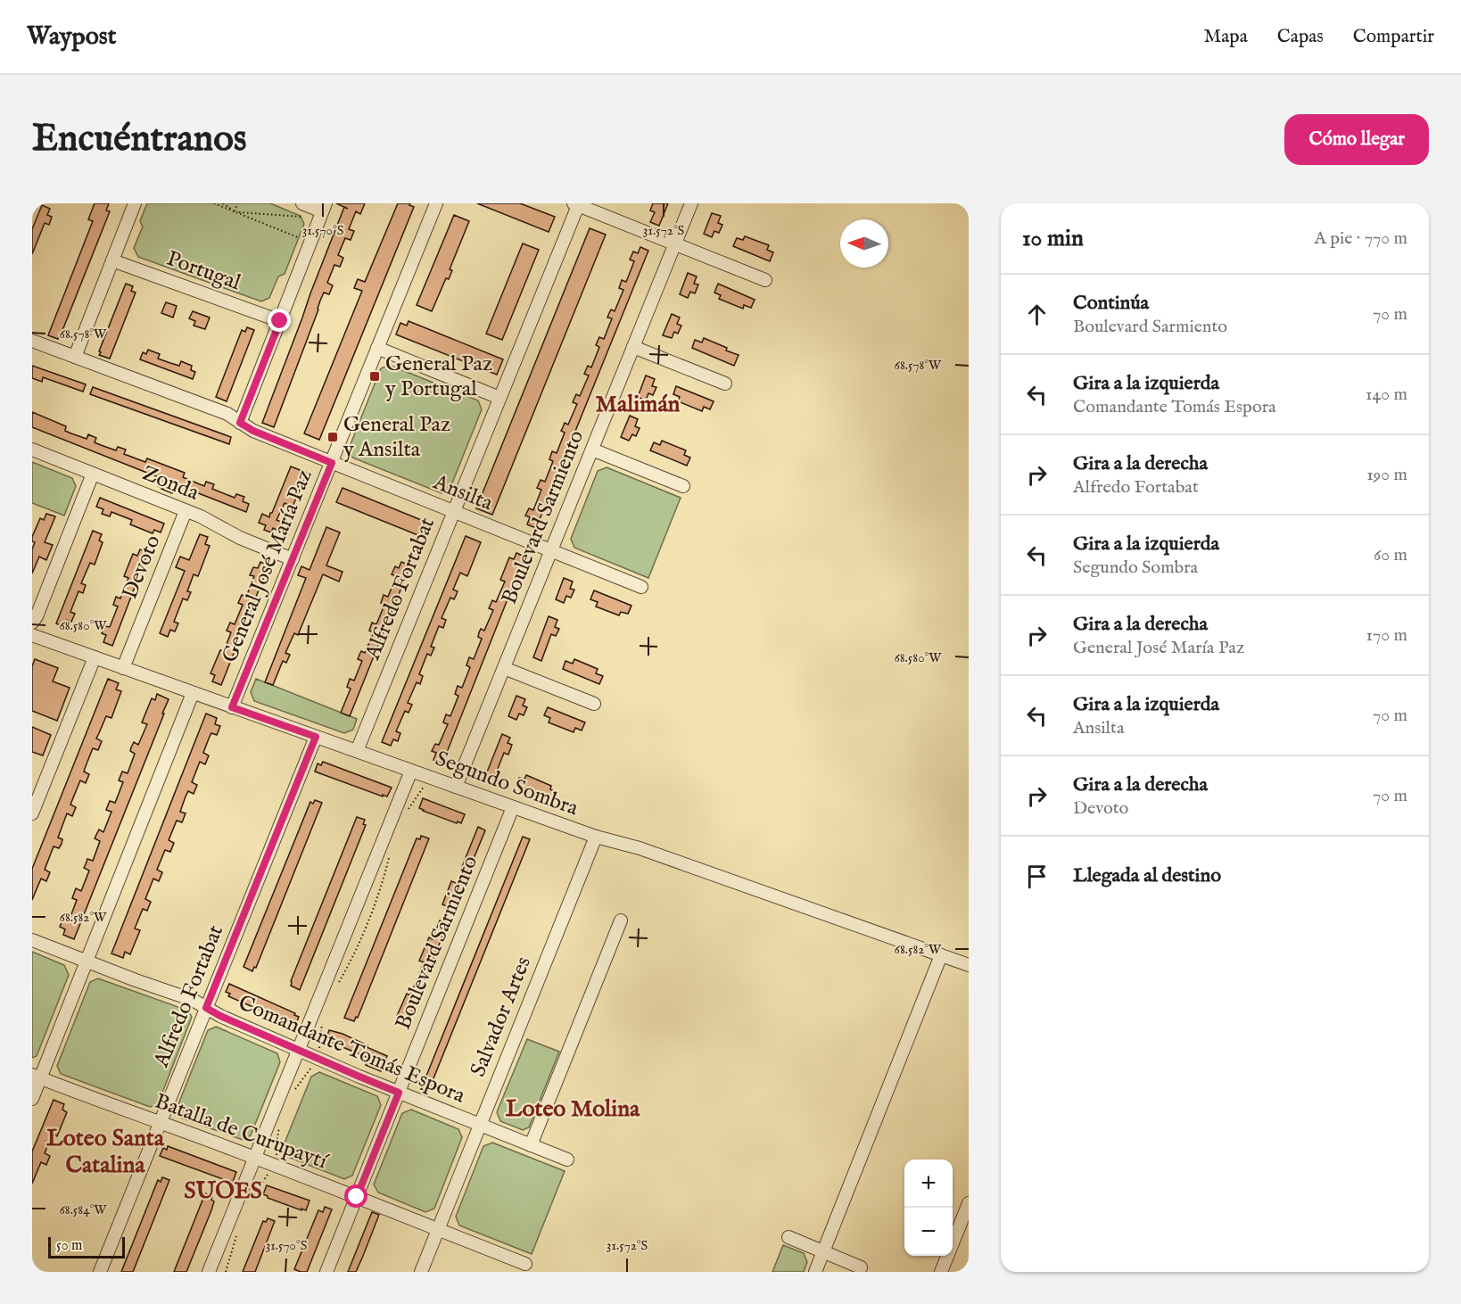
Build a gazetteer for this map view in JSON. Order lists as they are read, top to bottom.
{
  "streets": {
    "street": [
      "Portugal",
      "Zonda",
      "Ansilta",
      "Boulevard Sarmiento",
      "General José María Paz",
      "Devoto",
      "Alfredo Fortabat",
      "Segundo Sombra",
      "Salvador Artes",
      "Comandante Tomás Espora",
      "Batalla de Curupaytí"
    ]
  },
  "crossings": [
    ["Zonda", "General José María Paz"],
    ["Zonda", "Devoto"],
    ["Ansilta", "Boulevard Sarmiento"],
    ["Ansilta", "General José María Paz"],
    ["Ansilta", "Alfredo Fortabat"],
    ["Boulevard Sarmiento", "Segundo Sombra"],
    ["Boulevard Sarmiento", "Comandante Tomás Espora"],
    ["Boulevard Sarmiento", "Batalla de Curupaytí"],
    ["General José María Paz", "Segundo Sombra"],
    ["Devoto", "Segundo Sombra"],
    ["Alfredo Fortabat", "Segundo Sombra"],
    ["Alfredo Fortabat", "Comandante Tomás Espora"],
    ["Alfredo Fortabat", "Batalla de Curupaytí"],
    ["Segundo Sombra", "Salvador Artes"],
    ["Salvador Artes", "Comandante Tomás Espora"],
    ["Salvador Artes", "Batalla de Curupaytí"]
  ],
  "districts": [
    "Malimán",
    "Loteo Molina",
    "Loteo Santa Catalina",
    "SUOES"
  ],
  "places": {
    "transit": ["General Paz y Portugal", "General Paz y Ansilta"]
  },
  "scale_bar": "50 m",
  "north": "left",
  "page": {
    "header": "Waypost",
    "nav": ["Mapa", "Capas", "Compartir"],
    "buttons": "Cómo llegar",
    "title": "Encuéntranos",
    "heading": ["10 min", "A pie · 770 m"],
    "list": [
      ["Continúa", "Boulevard Sarmiento", "70 m"],
      ["Gira a la izquierda", "Comandante Tomás Espora", "140 m"],
      ["Gira a la derecha", "Alfredo Fortabat", "190 m"],
      ["Gira a la izquierda", "Segundo Sombra", "60 m"],
      ["Gira a la derecha", "General José María Paz", "170 m"],
      ["Gira a la izquierda", "Ansilta", "70 m"],
      ["Gira a la derecha", "Devoto", "70 m"],
      "Llegada al destino"
    ],
    "map_buttons": ["+", "−"],
    "scale": "50 m"
  },
  "coordinates": [
    "31.570°S",
    "31.572°S",
    "68.578°W",
    "68.580°W",
    "68.582°W",
    "68.584°W"
  ]
}
